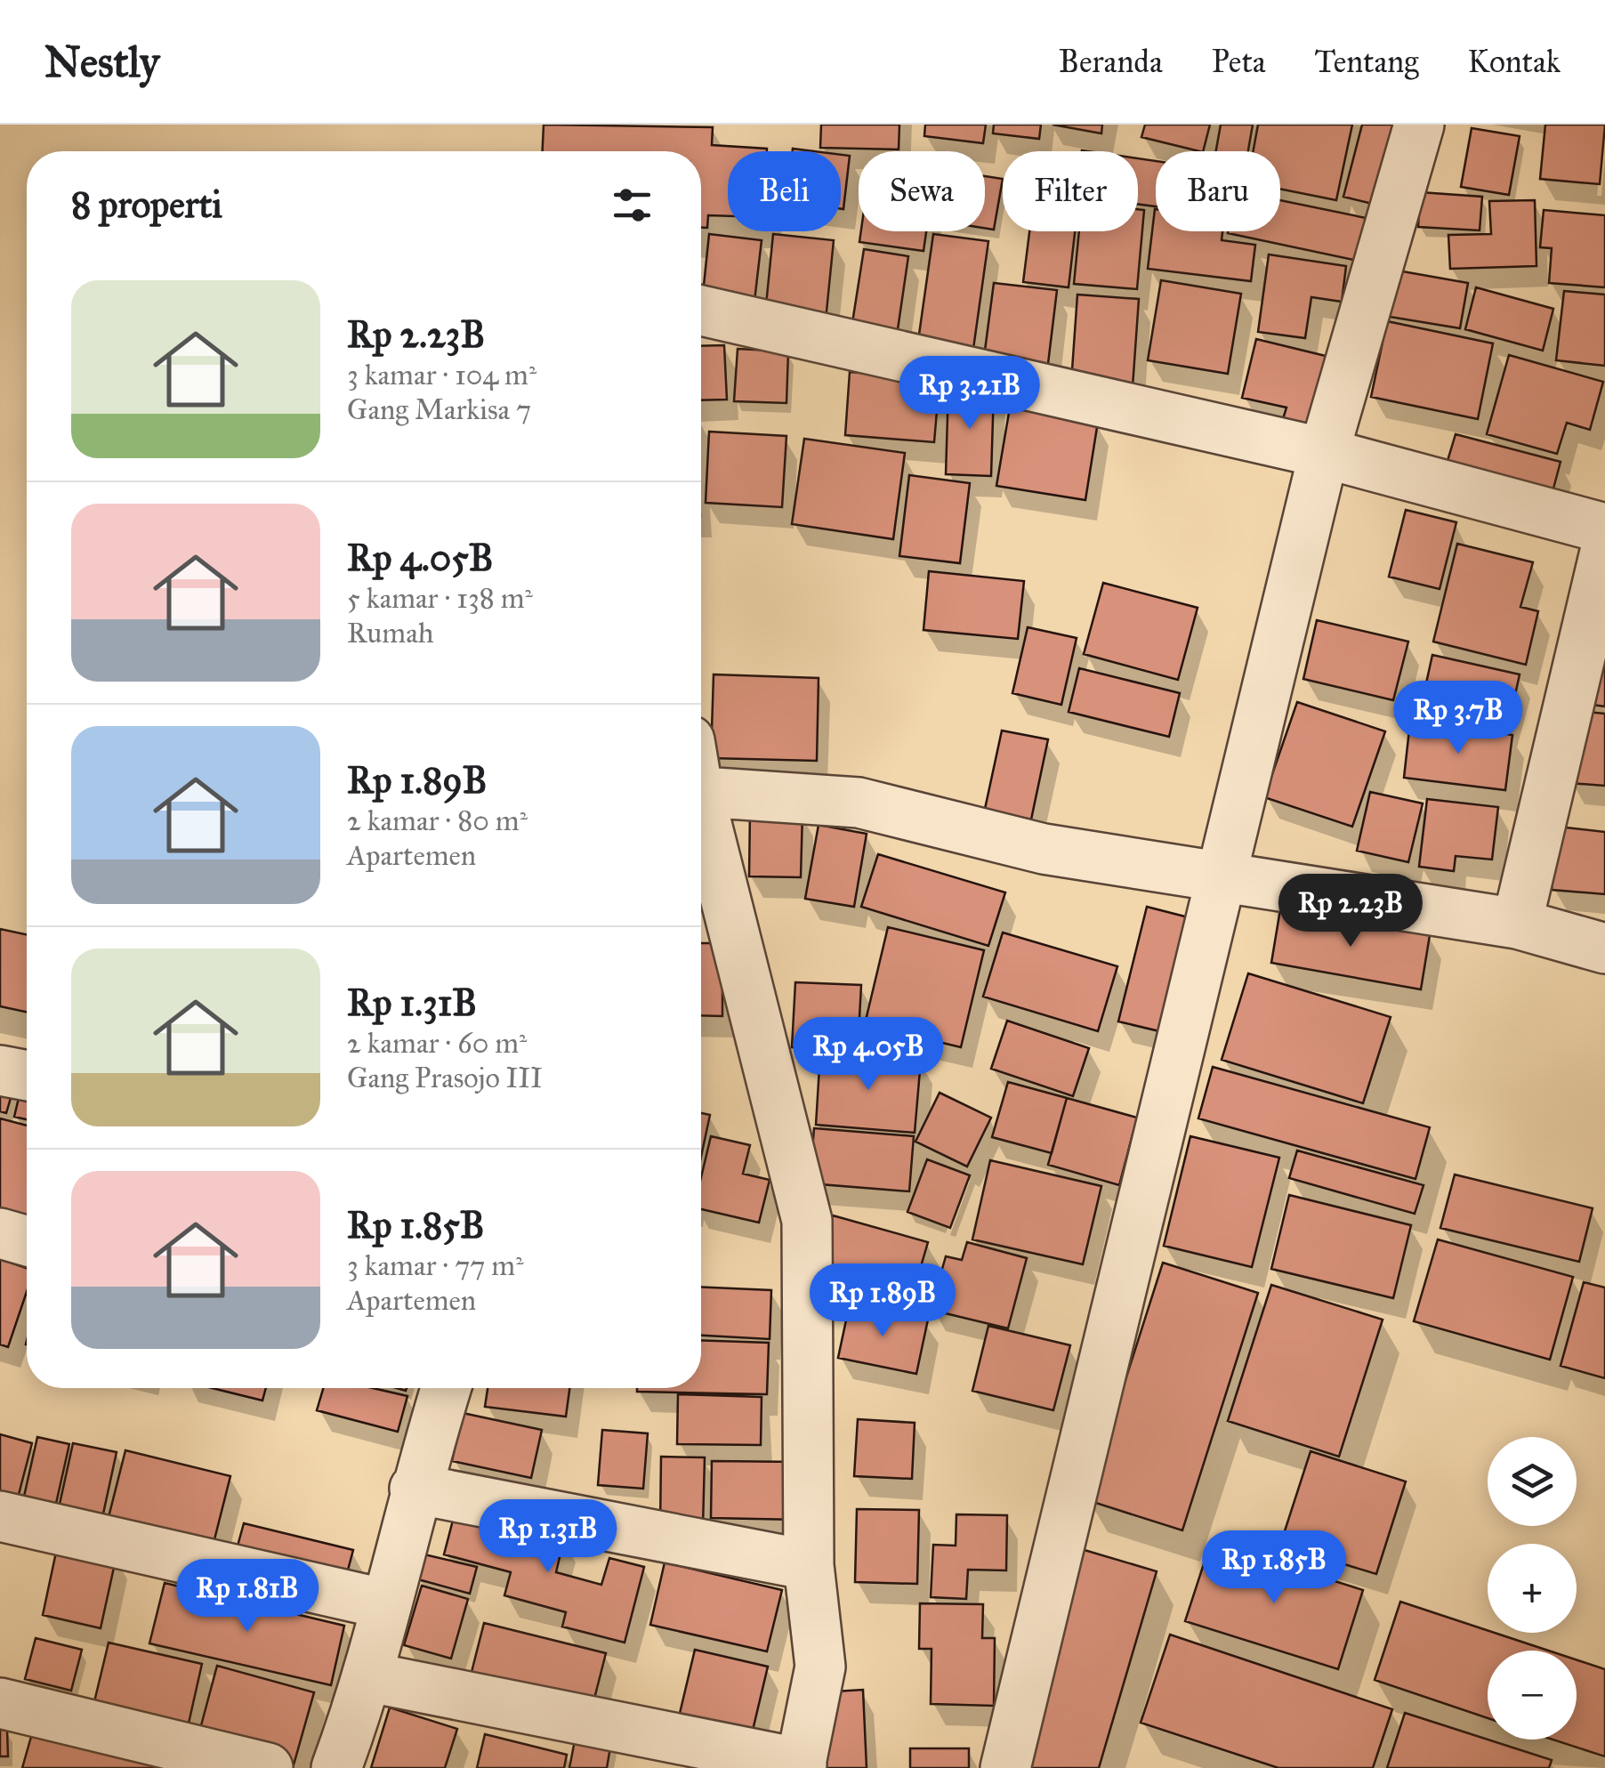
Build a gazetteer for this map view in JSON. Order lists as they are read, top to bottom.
{
  "page": {
    "header": "Nestly",
    "nav": [
      "Beranda",
      "Peta",
      "Tentang",
      "Kontak"
    ],
    "chip": [
      "Beli",
      "Sewa",
      "Filter",
      "Baru"
    ],
    "heading": "8 properti",
    "list": [
      {
        "name": "Rp 2.23B",
        "note": "3 kamar · 104 m² · Gang Markisa 7"
      },
      {
        "name": "Rp 4.05B",
        "note": "5 kamar · 138 m² · Rumah"
      },
      {
        "name": "Rp 1.89B",
        "note": "2 kamar · 80 m² · Apartemen"
      },
      {
        "name": "Rp 1.31B",
        "note": "2 kamar · 60 m² · Gang Prasojo III"
      },
      {
        "name": "Rp 1.85B",
        "note": "3 kamar · 77 m² · Apartemen"
      }
    ],
    "price": [
      "Rp 3.21B",
      "Rp 3.7B",
      "Rp 2.23B",
      "Rp 4.05B",
      "Rp 1.89B",
      "Rp 1.31B",
      "Rp 1.85B",
      "Rp 1.81B"
    ],
    "map_buttons": ["+", "−"]
  }
}
